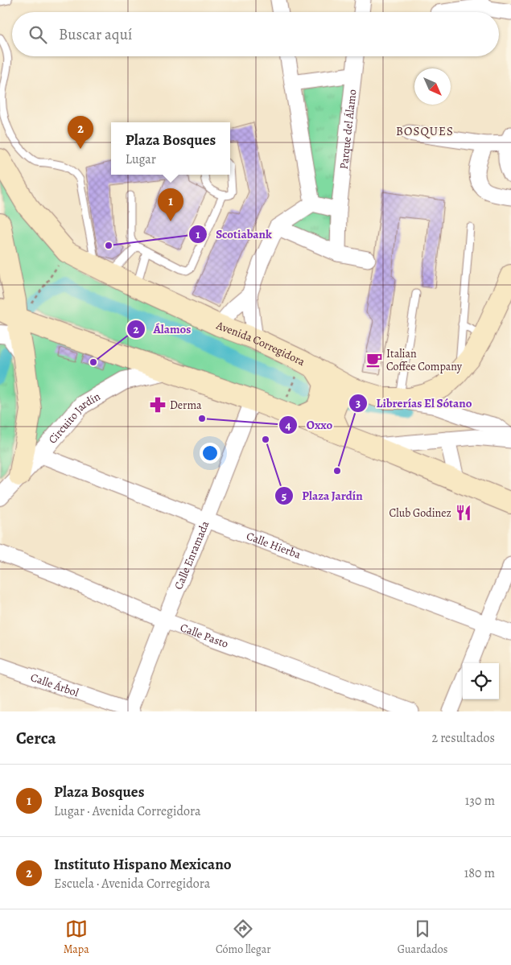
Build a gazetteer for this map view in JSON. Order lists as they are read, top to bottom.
{
  "streets": {
    "main road": ["Avenida Corregidora"],
    "street": [
      "Parque del Álamo",
      "Circuito Jardín",
      "Calle Hierba",
      "Calle Enramada",
      "Calle Pasto",
      "Calle Árbol"
    ]
  },
  "crossings": [
    ["Circuito Jardín", "Calle Hierba"],
    ["Calle Hierba", "Calle Enramada"],
    ["Calle Enramada", "Calle Pasto"],
    ["Calle Enramada", "Calle Árbol"]
  ],
  "districts": ["BOSQUES"],
  "places": {
    "other": [
      "Scotiabank",
      "Álamos",
      "Oxxo",
      "Plaza Jardín",
      "Librerías El Sótano"
    ],
    "cafe": ["Italian Coffee Company"],
    "pharmacy": ["Derma"],
    "restaurant": ["Club Godinez"]
  },
  "north": "bottom right",
  "page": {
    "search": "Buscar aquí",
    "pins": ["2", "1"],
    "popup": ["Plaza Bosques", "Lugar"],
    "heading": ["Cerca", "2 resultados"],
    "list": [
      {
        "mark": "1",
        "name": "Plaza Bosques",
        "note": "Lugar · Avenida Corregidora",
        "value": "130 m"
      },
      {
        "mark": "2",
        "name": "Instituto Hispano Mexicano",
        "note": "Escuela · Avenida Corregidora",
        "value": "180 m"
      }
    ],
    "nav": ["Mapa", "Cómo llegar", "Guardados"]
  }
}
